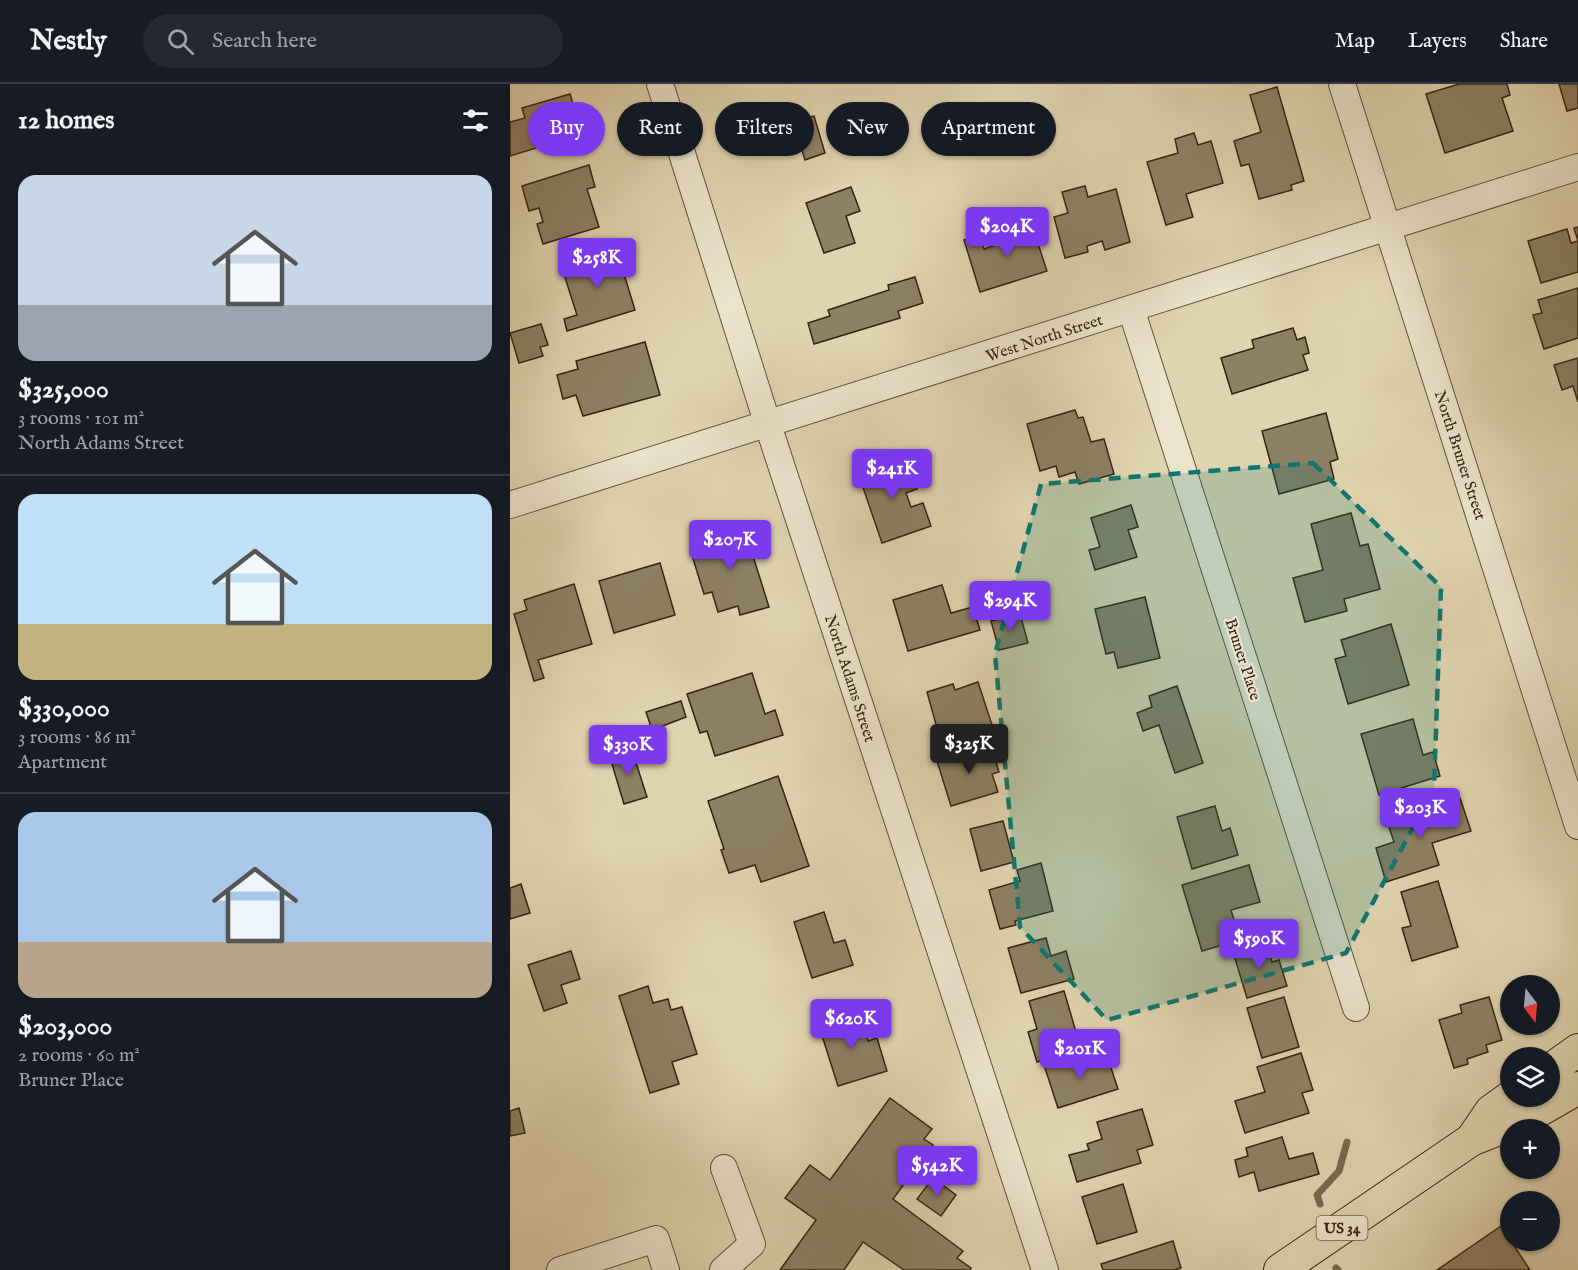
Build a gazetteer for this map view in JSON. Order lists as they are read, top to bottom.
{
  "streets": {
    "main road": ["US 34"],
    "street": [
      "West North Street",
      "North Bruner Street",
      "Bruner Place",
      "North Adams Street"
    ]
  },
  "crossings": [
    ["West North Street", "North Bruner Street"],
    ["West North Street", "Bruner Place"],
    ["West North Street", "North Adams Street"]
  ],
  "north": "bottom",
  "page": {
    "header": "Nestly",
    "search": "Search here",
    "nav": ["Map", "Layers", "Share"],
    "heading": "12 homes",
    "chip": [
      "Buy",
      "Rent",
      "Filters",
      "New",
      "Apartment"
    ],
    "list": [
      {
        "name": "$325,000",
        "note": "3 rooms · 101 m² · North Adams Street"
      },
      {
        "name": "$330,000",
        "note": "3 rooms · 86 m² · Apartment"
      },
      {
        "name": "$203,000",
        "note": "2 rooms · 60 m² · Bruner Place"
      }
    ],
    "price": [
      "$204K",
      "$258K",
      "$241K",
      "$207K",
      "$294K",
      "$325K",
      "$330K",
      "$203K",
      "$590K",
      "$620K",
      "$201K",
      "$542K"
    ],
    "map_buttons": ["+", "−"]
  }
}
